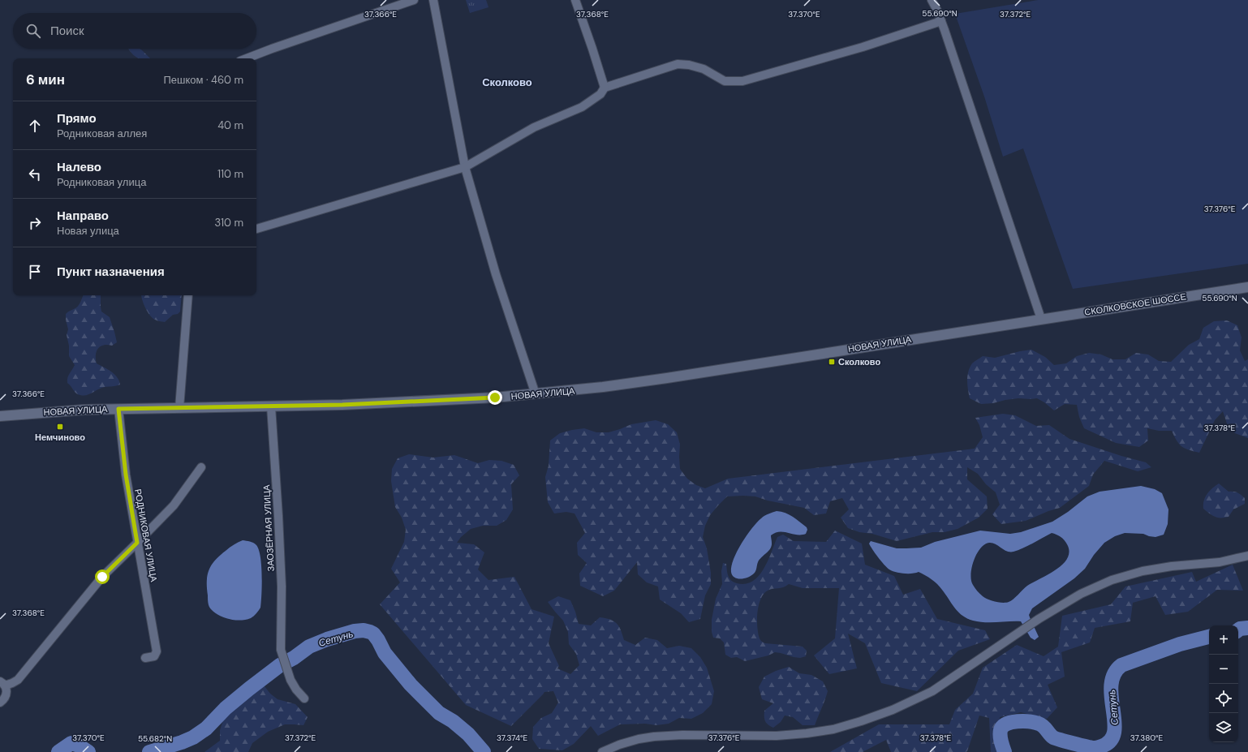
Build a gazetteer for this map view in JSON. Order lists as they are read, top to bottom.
{
  "streets": {
    "street": [
      "СКОЛКОВСКОЕ ШОССЕ",
      "НОВАЯ УЛИЦА",
      "ЗАОЗЁРНАЯ УЛИЦА",
      "РОДНИКОВАЯ УЛИЦА"
    ]
  },
  "crossings": [
    ["СКОЛКОВСКОЕ ШОССЕ", "НОВАЯ УЛИЦА"],
    ["НОВАЯ УЛИЦА", "ЗАОЗЁРНАЯ УЛИЦА"],
    ["НОВАЯ УЛИЦА", "РОДНИКОВАЯ УЛИЦА"]
  ],
  "districts": ["Сколково"],
  "water": ["Сетунь"],
  "places": {
    "transit": ["Сколково", "Немчиново"]
  },
  "page": {
    "search": "Поиск",
    "heading": ["6 мин", "Пешком · 460 m"],
    "list": [
      ["Прямо", "Родниковая аллея", "40 m"],
      ["Налево", "Родниковая улица", "110 m"],
      ["Направо", "Новая улица", "310 m"],
      "Пункт назначения"
    ],
    "map_buttons": ["+", "−"]
  },
  "coordinates": [
    "55.690°N",
    "37.366°E",
    "37.368°E",
    "37.370°E",
    "37.372°E",
    "37.376°E",
    "37.378°E",
    "37.374°E",
    "37.380°E",
    "55.682°N"
  ]
}
